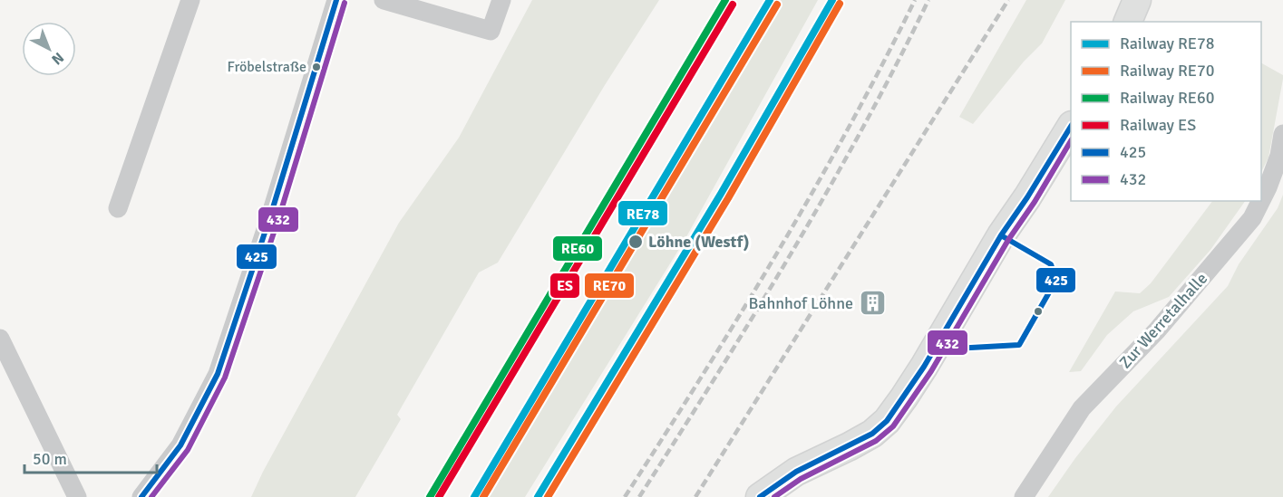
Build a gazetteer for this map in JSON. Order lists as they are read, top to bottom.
{
  "streets": {
    "street": ["Zur Werretalhalle"]
  },
  "places": {
    "other": ["Fröbelstraße", "Löhne (Westf)"],
    "building": ["Bahnhof Löhne"]
  },
  "lines": [
    "rail line RE78",
    "rail line RE60",
    "transit line 425",
    "transit line 432",
    "rail line RE70",
    "rail line ES"
  ],
  "legend": [
    "Railway RE78",
    "Railway RE70",
    "Railway RE60",
    "Railway ES",
    "425",
    "432"
  ],
  "scale_bar": "50 m",
  "north": "bottom right"
}
